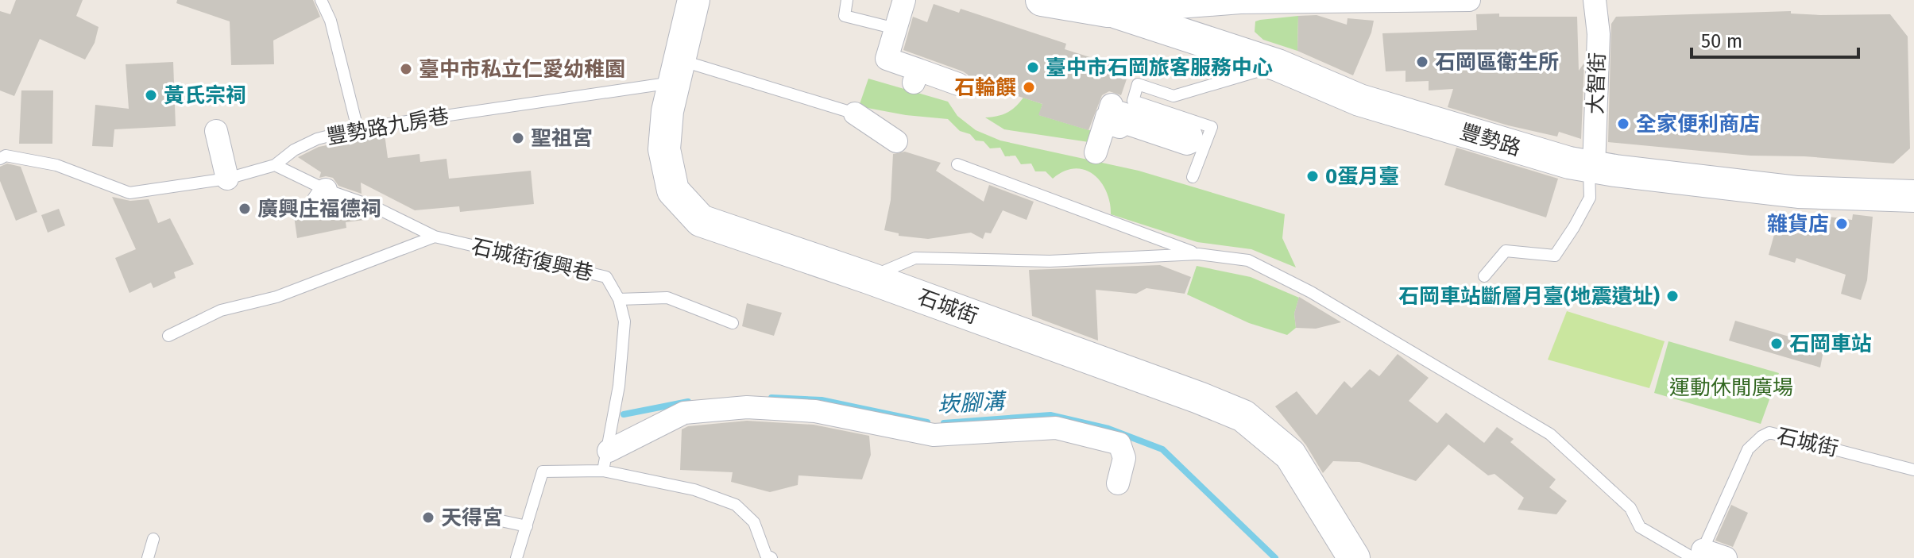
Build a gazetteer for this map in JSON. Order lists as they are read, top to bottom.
{
  "streets": {
    "street": ["大智街", "豐勢路", "石城街"],
    "lane": ["豐勢路九房巷", "石城街復興巷"]
  },
  "crossings": [
    ["大智街", "豐勢路"],
    ["豐勢路九房巷", "石城街復興巷"],
    ["豐勢路九房巷", "石城街"]
  ],
  "water": ["崁腳溝"],
  "parks": ["運動休閒廣場"],
  "places": [
    "石岡區衛生所",
    "臺中市石岡旅客服務中心",
    "臺中市私立仁愛幼稚園",
    "石輪饌",
    "黃氏宗祠",
    "全家便利商店",
    "聖祖宮",
    "0蛋月臺",
    "廣興庄福德祠",
    "雜貨店",
    "石岡車站斷層月臺(地震遺址)",
    "石岡車站",
    "天得宮"
  ],
  "scale_bar": "50 m"
}
